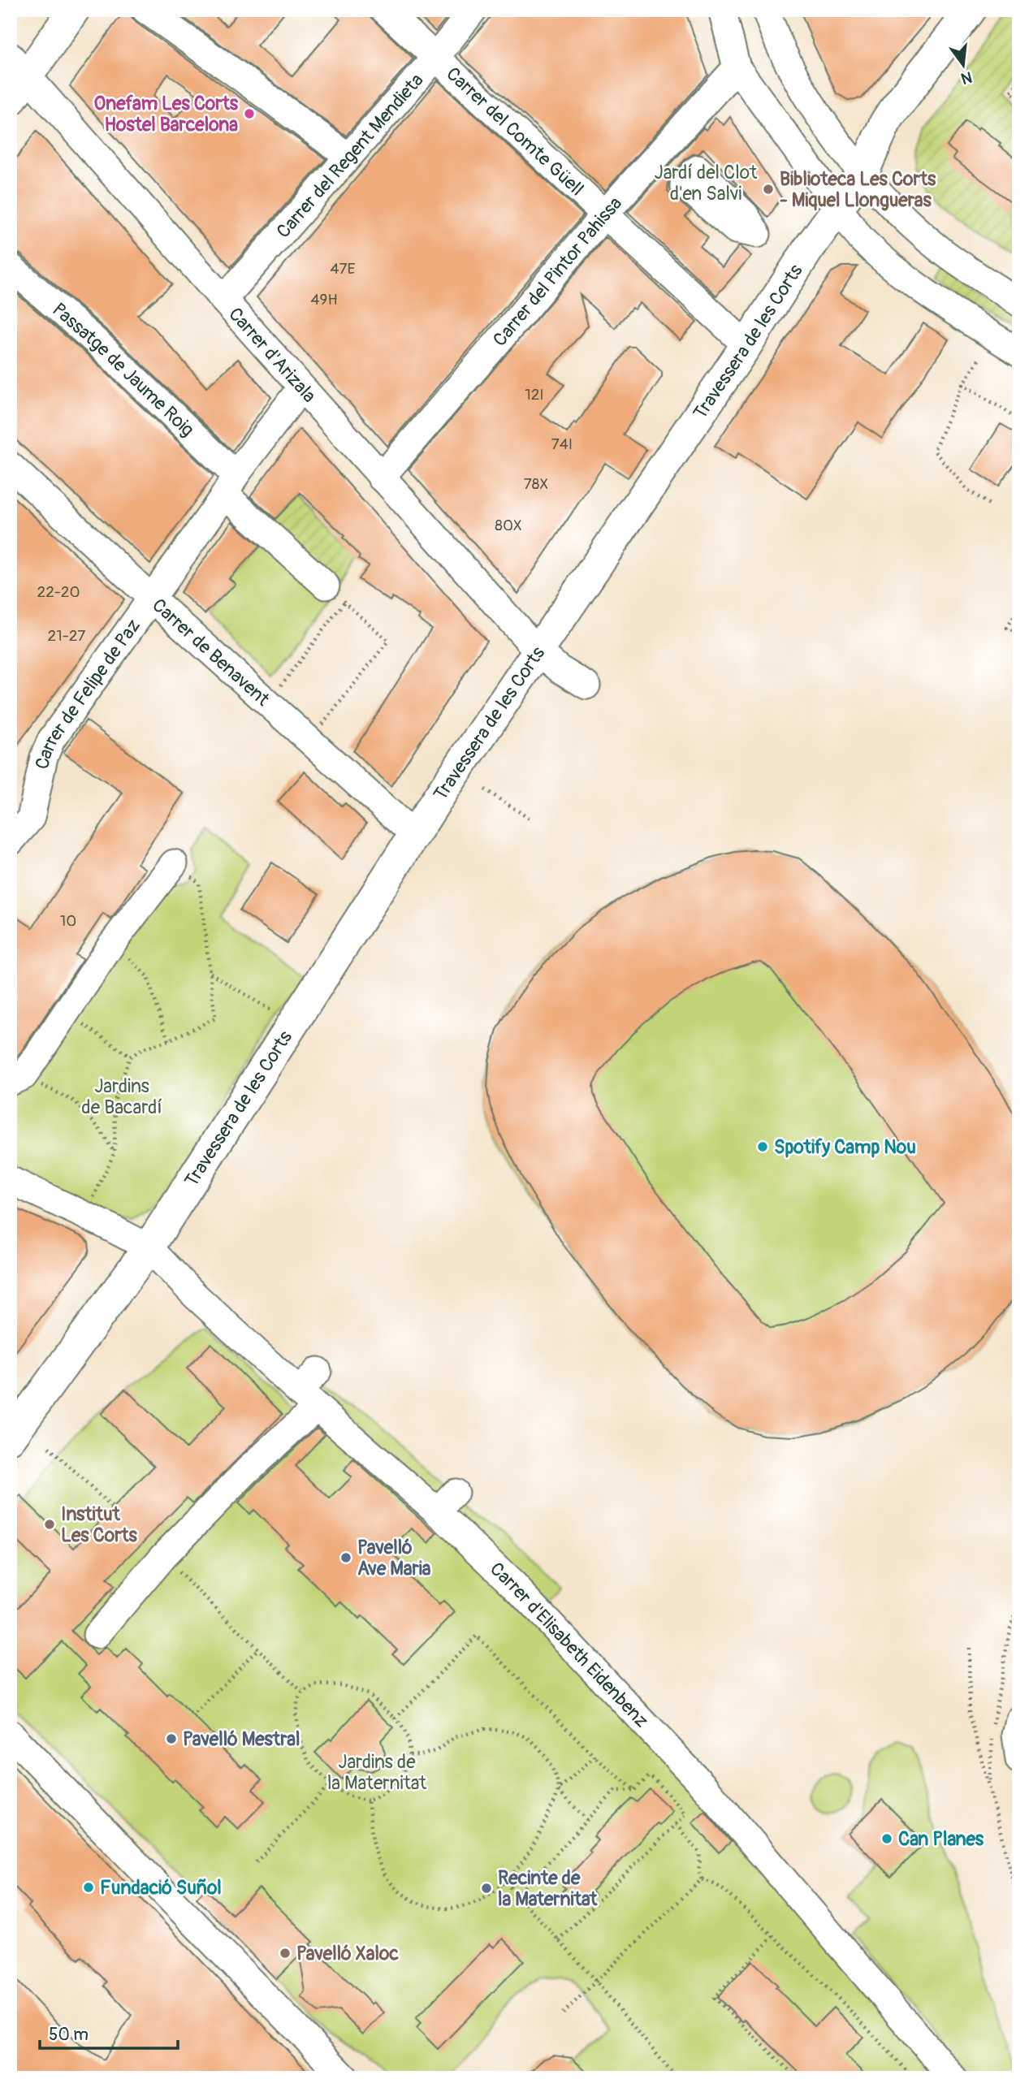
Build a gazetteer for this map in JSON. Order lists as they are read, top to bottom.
{
  "streets": {
    "main road": ["Travessera de les Corts"],
    "street": [
      "Carrer del Comte Güell",
      "Carrer del Regent Mendieta",
      "Carrer del Pintor Pahissa",
      "Carrer d'Arizala",
      "Passatge de Jaume Roig",
      "Carrer de Benavent",
      "Carrer de Felipe de Paz",
      "Carrer d'Elisabeth Eidenbenz"
    ]
  },
  "crossings": [
    ["Carrer del Comte Güell", "Carrer del Regent Mendieta"],
    ["Carrer del Comte Güell", "Carrer del Pintor Pahissa"],
    ["Carrer del Comte Güell", "Travessera de les Corts"],
    ["Carrer del Regent Mendieta", "Carrer d'Arizala"],
    ["Carrer del Pintor Pahissa", "Carrer d'Arizala"],
    ["Travessera de les Corts", "Carrer d'Arizala"],
    ["Travessera de les Corts", "Carrer de Benavent"],
    ["Travessera de les Corts", "Carrer d'Elisabeth Eidenbenz"],
    ["Carrer d'Arizala", "Carrer de Felipe de Paz"],
    ["Passatge de Jaume Roig", "Carrer de Felipe de Paz"],
    ["Carrer de Benavent", "Carrer de Felipe de Paz"]
  ],
  "parks": ["Jardí del Clot d'en Salvi", "Jardins de Bacardí", "Jardins de la Maternitat"],
  "places": [
    "Onefam Les Corts Hostel Barcelona",
    "Biblioteca Les Corts - Miquel Llongueras",
    "Spotify Camp Nou",
    "Institut Les Corts",
    "Pavelló Ave Maria",
    "Pavelló Mestral",
    "Can Planes",
    "Fundació Suñol",
    "Recinte de la Maternitat",
    "Pavelló Xaloc"
  ],
  "house_numbers": [
    "47E",
    "49H",
    "12I",
    "74I",
    "78X",
    "80X",
    "22-20",
    "21-27",
    "10"
  ],
  "scale_bar": "50 m",
  "north": "bottom"
}
